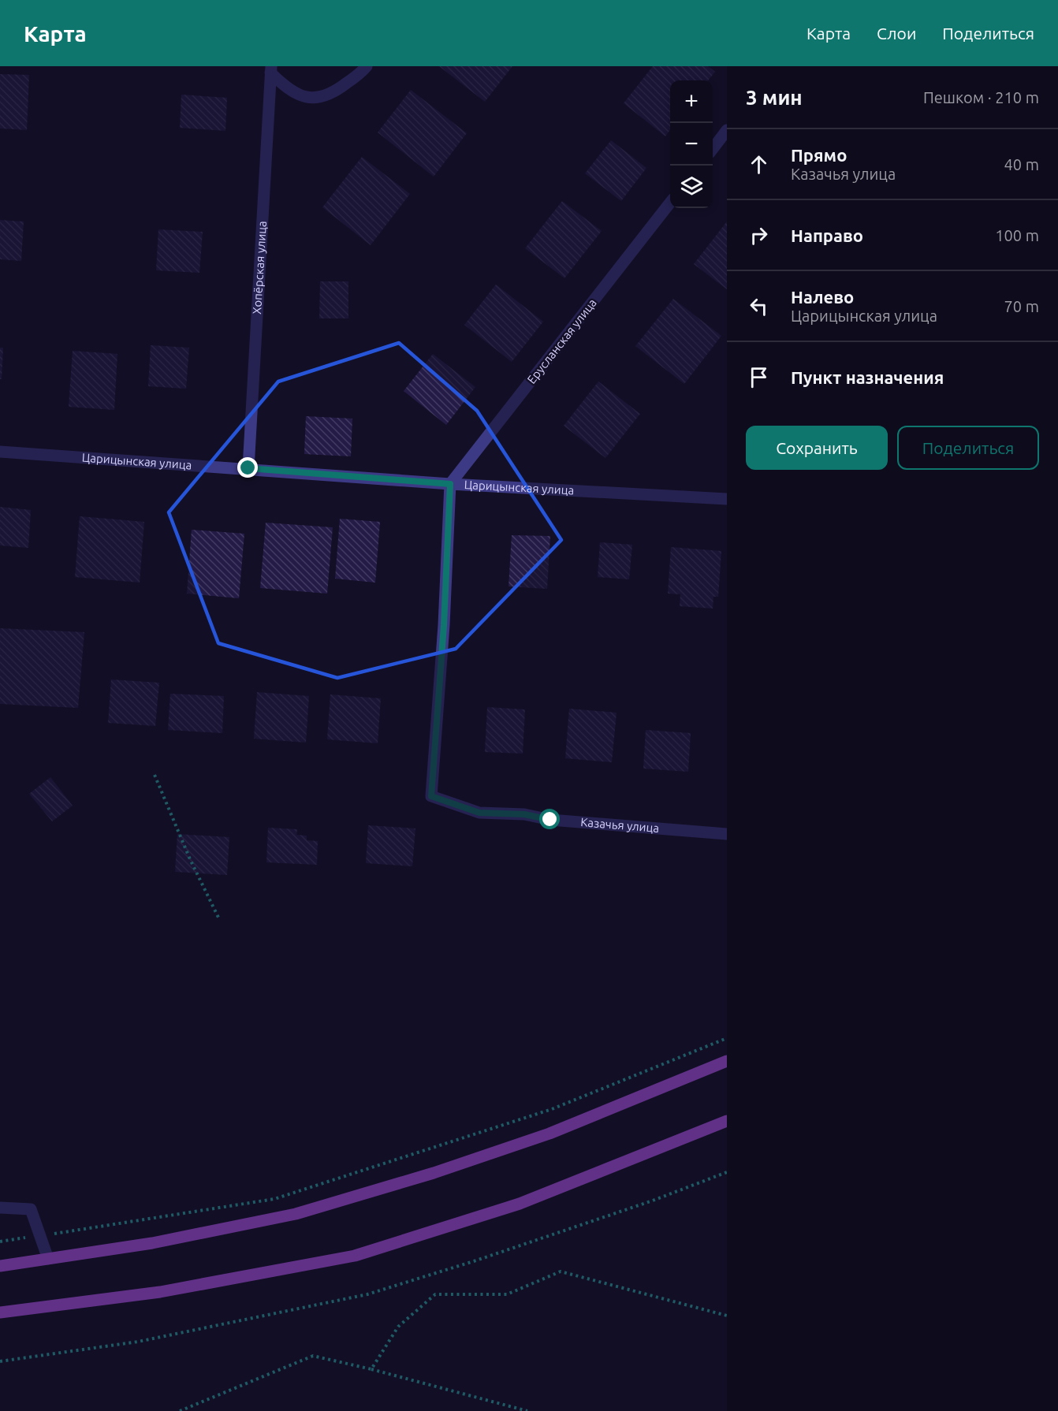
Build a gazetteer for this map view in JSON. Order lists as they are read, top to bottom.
{
  "streets": {
    "street": [
      "Хопёрская улица",
      "Ерусланская улица",
      "Царицынская улица",
      "Казачья улица"
    ]
  },
  "crossings": [
    ["Хопёрская улица", "Царицынская улица"],
    ["Ерусланская улица", "Царицынская улица"],
    ["Ерусланская улица", "Казачья улица"],
    ["Царицынская улица", "Казачья улица"]
  ],
  "page": {
    "header": "Карта",
    "nav": ["Карта", "Слои", "Поделиться"],
    "heading": ["3 мин", "Пешком · 210 m"],
    "map_buttons": ["+", "−"],
    "list": [
      ["Прямо", "Казачья улица", "40 m"],
      ["Направо", "100 m"],
      ["Налево", "Царицынская улица", "70 m"],
      "Пункт назначения"
    ],
    "buttons": ["Сохранить", "Поделиться"]
  }
}
